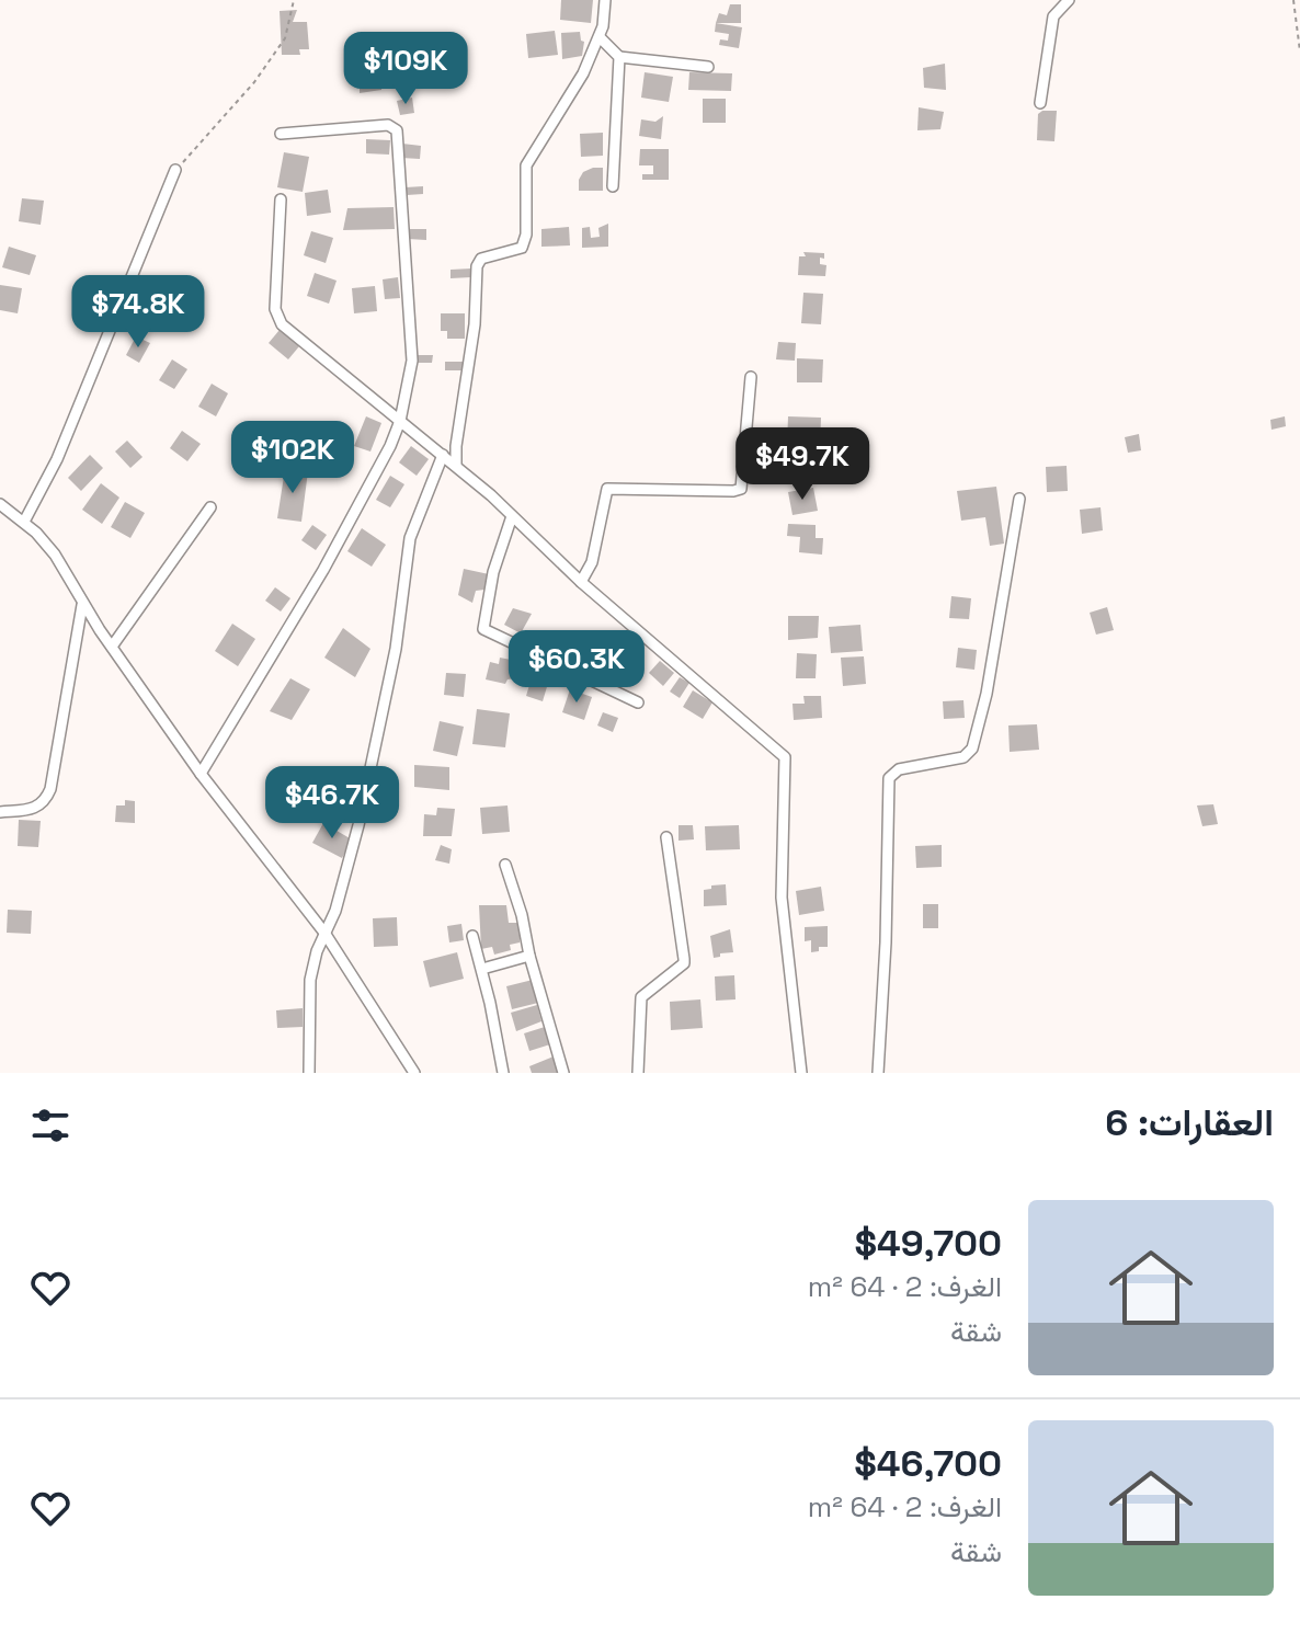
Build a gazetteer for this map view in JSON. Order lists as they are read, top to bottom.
{
  "page": {
    "price": [
      "$109K",
      "$74.8K",
      "$102K",
      "$49.7K",
      "$60.3K",
      "$46.7K"
    ],
    "heading": "العقارات: 6",
    "list": [
      {
        "name": "$49,700",
        "note": "الغرف: 2 · 64 m² · شقة"
      },
      {
        "name": "$46,700",
        "note": "الغرف: 2 · 64 m² · شقة"
      }
    ]
  }
}
